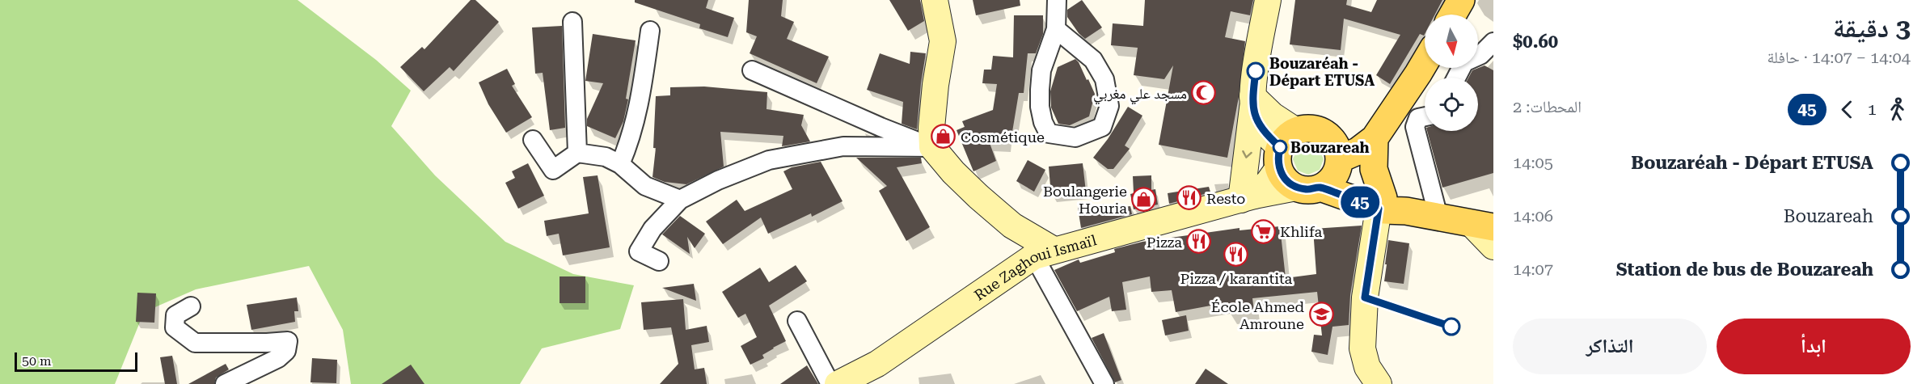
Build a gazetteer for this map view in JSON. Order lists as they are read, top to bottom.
{
  "streets": {
    "street": ["Rue Zaghoui Ismaïl"]
  },
  "places": {
    "other": ["Bouzaréah - Départ ETUSA", "Bouzareah"],
    "mosque": ["مسجد علي مغربي"],
    "shop": ["Cosmétique", "Boulangerie Houria"],
    "restaurant": ["Resto", "Pizza", "Pizza / karantita"],
    "supermarket": ["Khlifa"],
    "school or university": ["École Ahmed Amroune"]
  },
  "lines": ["bus line 45"],
  "scale_bar": "50 m",
  "north": "bottom",
  "page": {
    "heading": ["3 دقيقة", "14:04 – 14:07 · حافلة", "$0.60"],
    "on_map": "45",
    "legs": ["1", "45", "المحطات: 2"],
    "list": [
      {
        "name": "Bouzaréah - Départ ETUSA",
        "value": "14:05"
      },
      {
        "name": "Bouzareah",
        "value": "14:06"
      },
      {
        "name": "Station de bus de Bouzareah",
        "value": "14:07"
      }
    ],
    "buttons": ["ابدأ", "التذاكر"],
    "scale": "50 m"
  }
}
